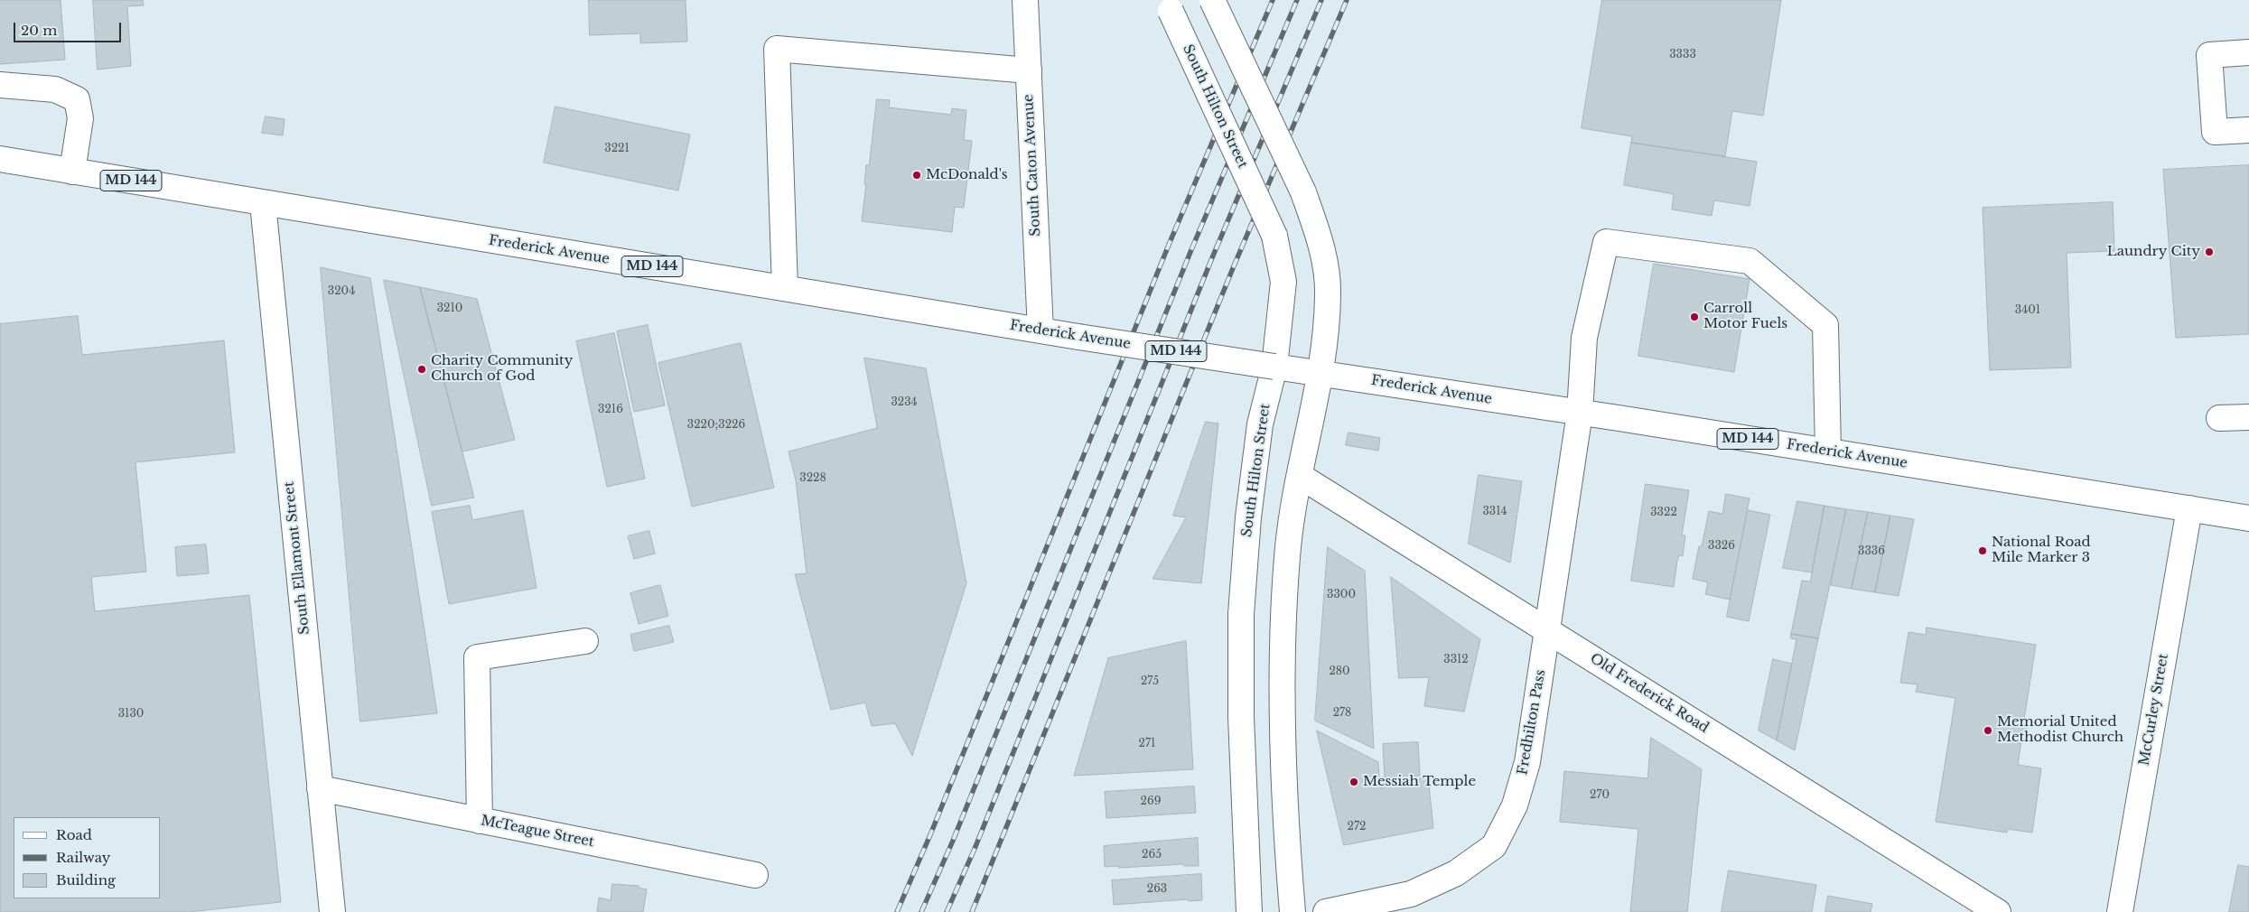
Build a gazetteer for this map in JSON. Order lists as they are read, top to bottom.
{
  "streets": {
    "main road": [
      "South Hilton Street",
      "South Caton Avenue",
      "MD 144",
      "Frederick Avenue",
      "South Ellamont Street",
      "Old Frederick Road",
      "McCurley Street",
      "Fredhilton Pass",
      "McTeague Street"
    ]
  },
  "crossings": [
    ["South Hilton Street", "Frederick Avenue"],
    ["South Caton Avenue", "Frederick Avenue"],
    ["Frederick Avenue", "South Ellamont Street"],
    ["Frederick Avenue", "McCurley Street"],
    ["Frederick Avenue", "Fredhilton Pass"],
    ["South Ellamont Street", "McTeague Street"],
    ["Old Frederick Road", "Fredhilton Pass"]
  ],
  "places": [
    "McDonald's",
    "Laundry City",
    "Carroll Motor Fuels",
    "Charity Community Church of God",
    "National Road Mile Marker 3",
    "Memorial United Methodist Church",
    "Messiah Temple"
  ],
  "house_numbers": [
    "3333",
    "3221",
    "3204",
    "3210",
    "3401",
    "3234",
    "3216",
    "3220;3226",
    "3228",
    "3314",
    "3322",
    "3326",
    "3336",
    "3300",
    "3312",
    "280",
    "275",
    "278",
    "3130",
    "271",
    "270",
    "269",
    "272",
    "265",
    "263"
  ],
  "legend": ["Road", "Railway", "Building"],
  "scale_bar": "20 m"
}
